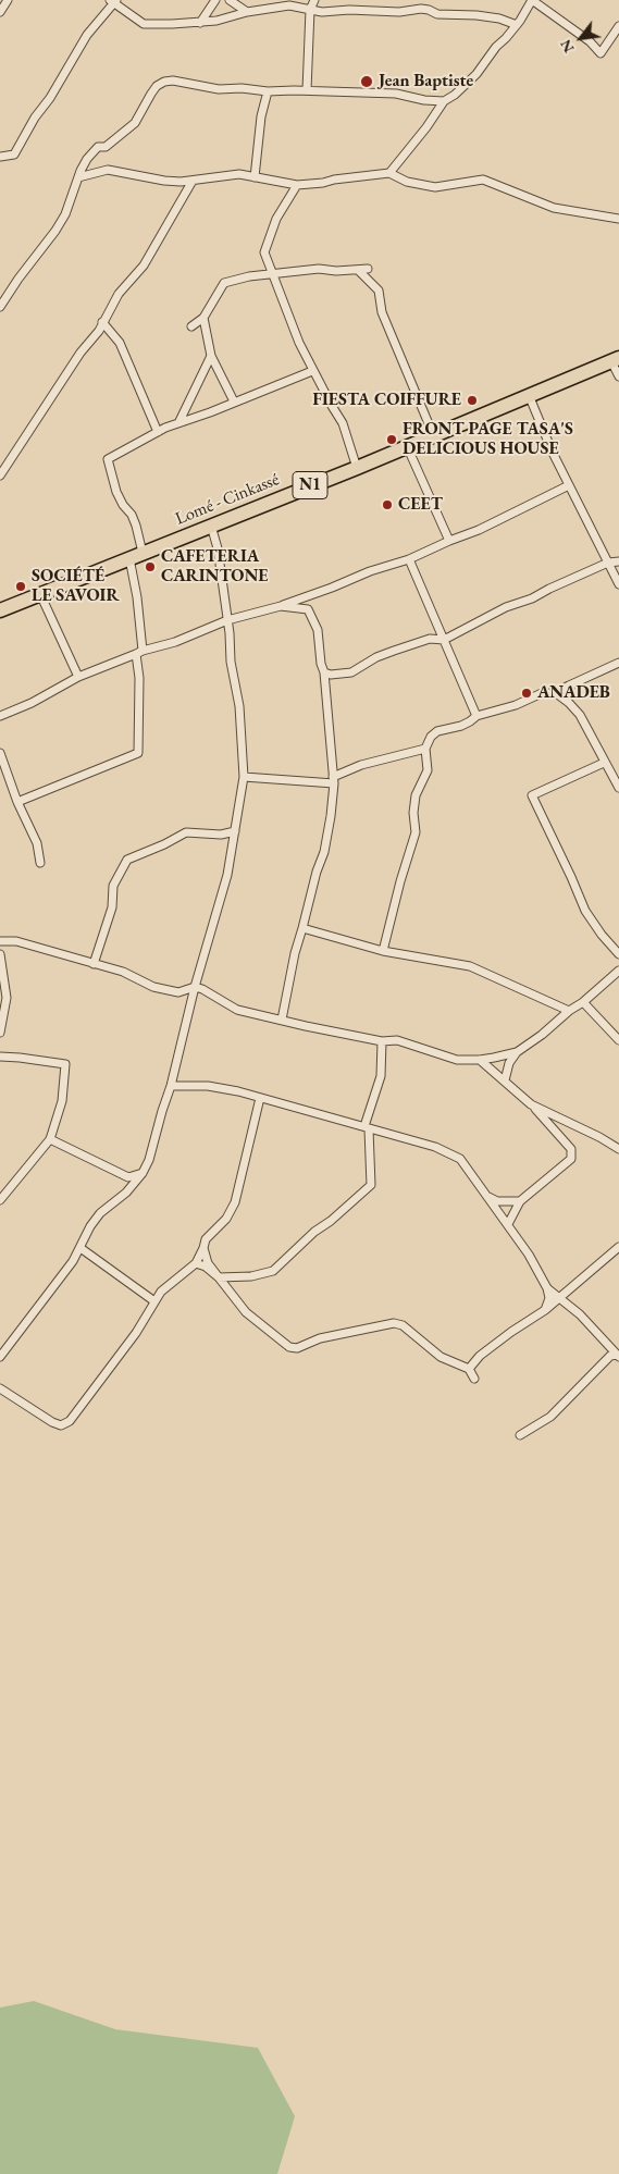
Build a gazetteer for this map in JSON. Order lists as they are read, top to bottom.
{
  "streets": {
    "highway": ["N1", "Lomé - Cinkassé"]
  },
  "places": [
    "Jean Baptiste",
    "FIESTA COIFFURE",
    "FRONT PAGE TASA'S DELICIOUS HOUSE",
    "CEET",
    "CAFETERIA CARINTONE",
    "SOCIÉTÉ LE SAVOIR",
    "ANADEB"
  ],
  "north": "bottom left"
}
